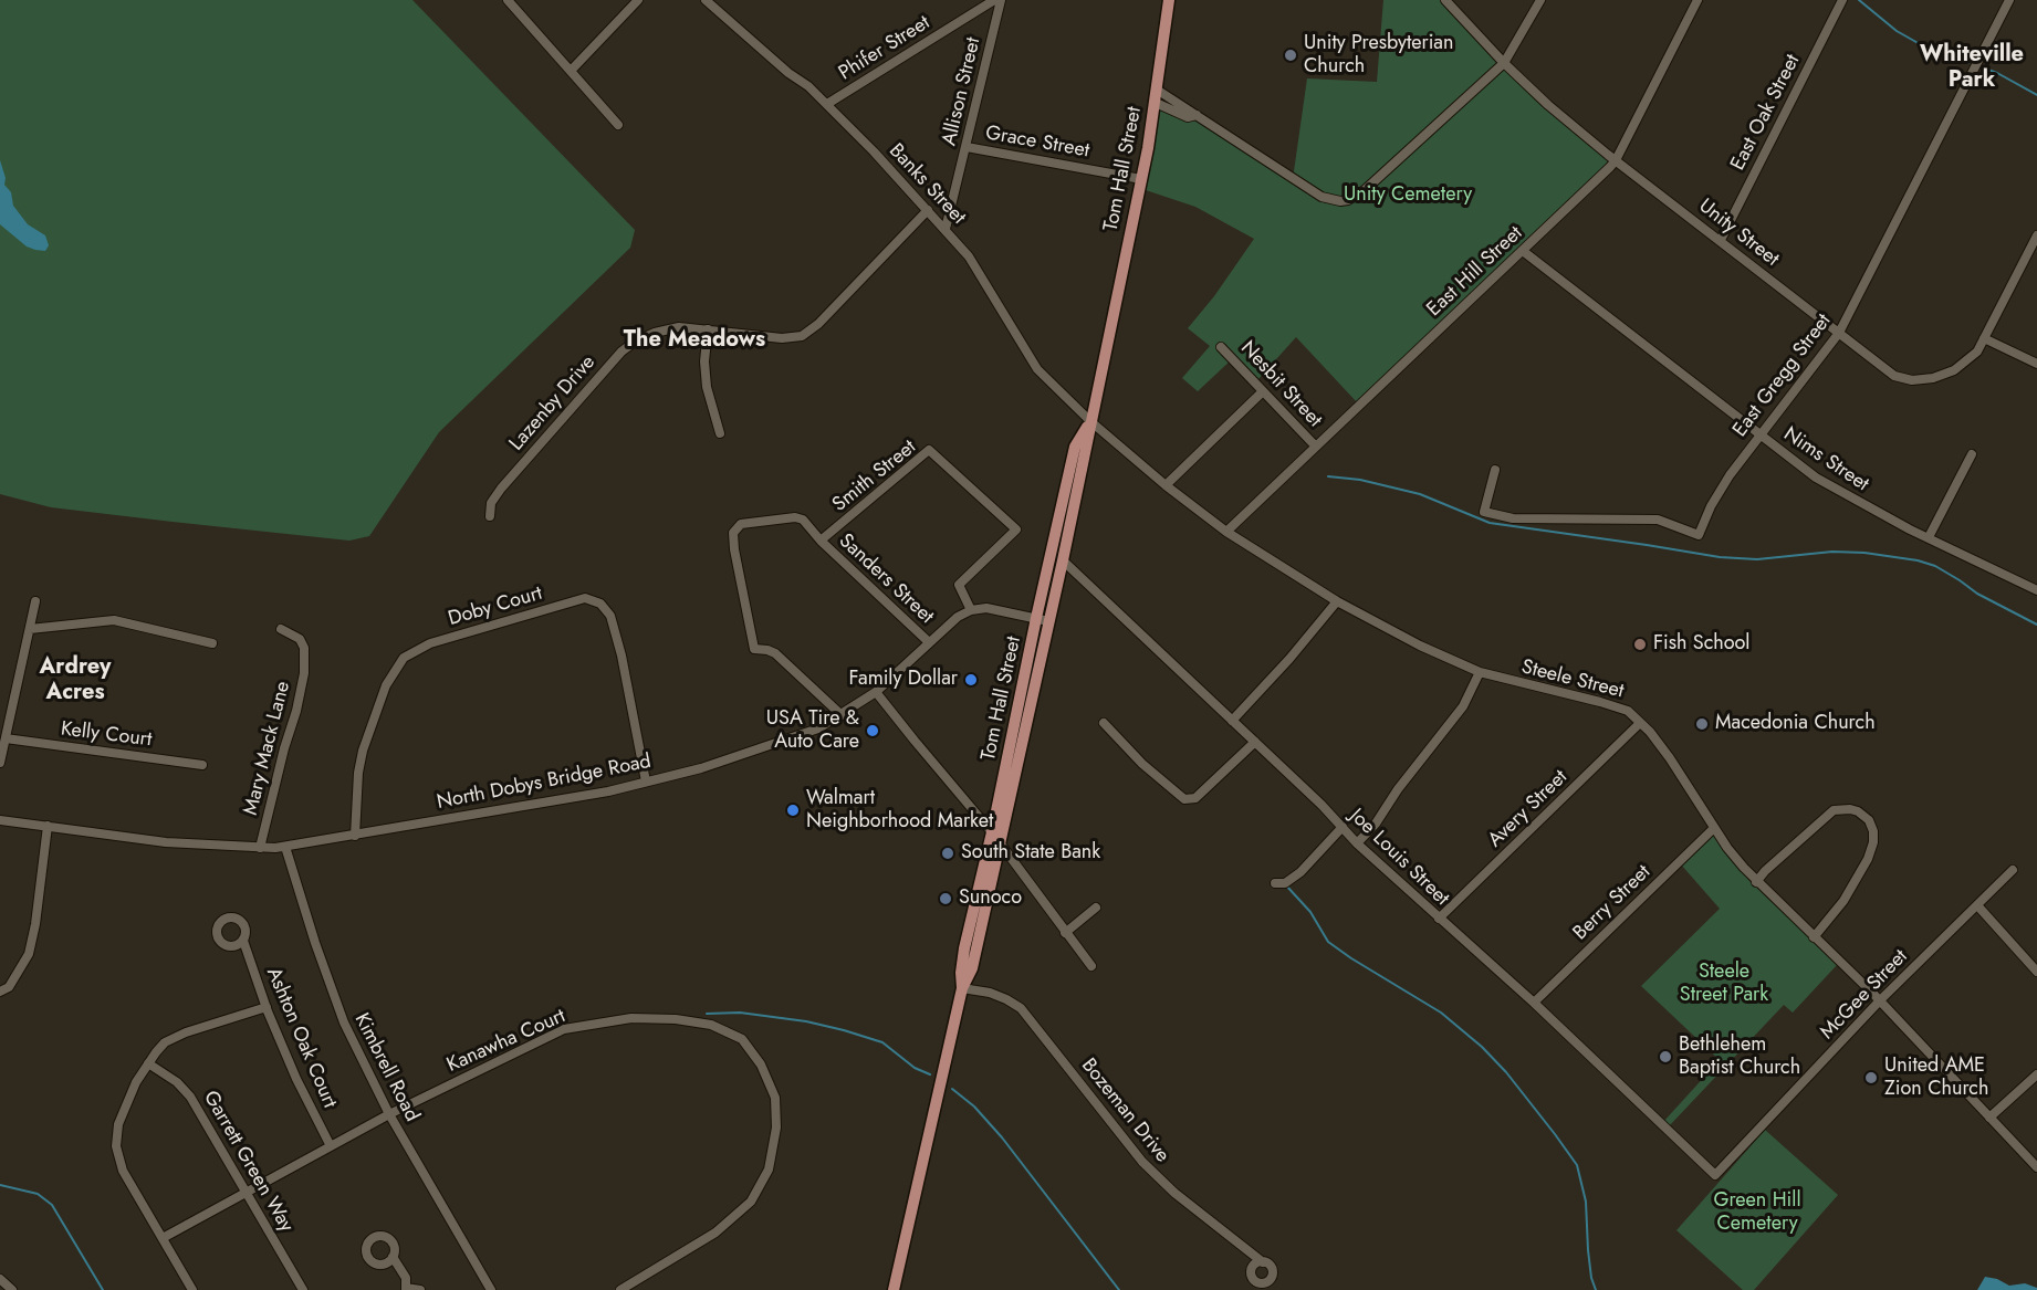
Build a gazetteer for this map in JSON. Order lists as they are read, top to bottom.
{
  "streets": {
    "main road": ["Tom Hall Street"],
    "street": [
      "Phifer Street",
      "Allison Street",
      "East Oak Street",
      "Grace Street",
      "Banks Street",
      "Unity Street",
      "East Hill Street",
      "East Gregg Street",
      "Nesbit Street",
      "Lazenby Drive",
      "Nims Street",
      "Smith Street",
      "Sanders Street",
      "Doby Court",
      "Steele Street",
      "Kelly Court",
      "Mary Mack Lane",
      "North Dobys Bridge Road",
      "Avery Street",
      "Joe Louis Street",
      "Berry Street",
      "McGee Street",
      "Ashton Oak Court",
      "Kanawha Court",
      "Kimbrell Road",
      "Bozeman Drive",
      "Garrett Green Way"
    ]
  },
  "crossings": [
    ["Phifer Street", "Banks Street"],
    ["Allison Street", "Grace Street"],
    ["Allison Street", "Banks Street"],
    ["East Oak Street", "Unity Street"],
    ["Grace Street", "Tom Hall Street"],
    ["Tom Hall Street", "Banks Street"],
    ["Tom Hall Street", "Steele Street"],
    ["Tom Hall Street", "Joe Louis Street"],
    ["Tom Hall Street", "Bozeman Drive"],
    ["Banks Street", "Lazenby Drive"],
    ["Banks Street", "Steele Street"],
    ["Unity Street", "East Hill Street"],
    ["Unity Street", "East Gregg Street"],
    ["East Hill Street", "Nesbit Street"],
    ["East Hill Street", "Nims Street"],
    ["East Hill Street", "Steele Street"],
    ["East Gregg Street", "Nims Street"],
    ["Smith Street", "Sanders Street"],
    ["Smith Street", "North Dobys Bridge Road"],
    ["Sanders Street", "North Dobys Bridge Road"],
    ["Doby Court", "North Dobys Bridge Road"],
    ["Steele Street", "Avery Street"],
    ["Steele Street", "Berry Street"],
    ["Steele Street", "McGee Street"],
    ["Mary Mack Lane", "North Dobys Bridge Road"],
    ["North Dobys Bridge Road", "Kimbrell Road"],
    ["Avery Street", "Joe Louis Street"],
    ["Joe Louis Street", "Berry Street"],
    ["Joe Louis Street", "McGee Street"],
    ["Ashton Oak Court", "Kanawha Court"],
    ["Kanawha Court", "Kimbrell Road"],
    ["Kanawha Court", "Garrett Green Way"]
  ],
  "districts": ["Whiteville Park", "The Meadows", "Ardrey Acres"],
  "parks": ["Unity Cemetery", "Steele Street Park", "Green Hill Cemetery"],
  "places": [
    "Unity Presbyterian Church",
    "Fish School",
    "Family Dollar",
    "Macedonia Church",
    "USA Tire & Auto Care",
    "Walmart Neighborhood Market",
    "South State Bank",
    "Sunoco",
    "Bethlehem Baptist Church",
    "United AME Zion Church"
  ]
}
